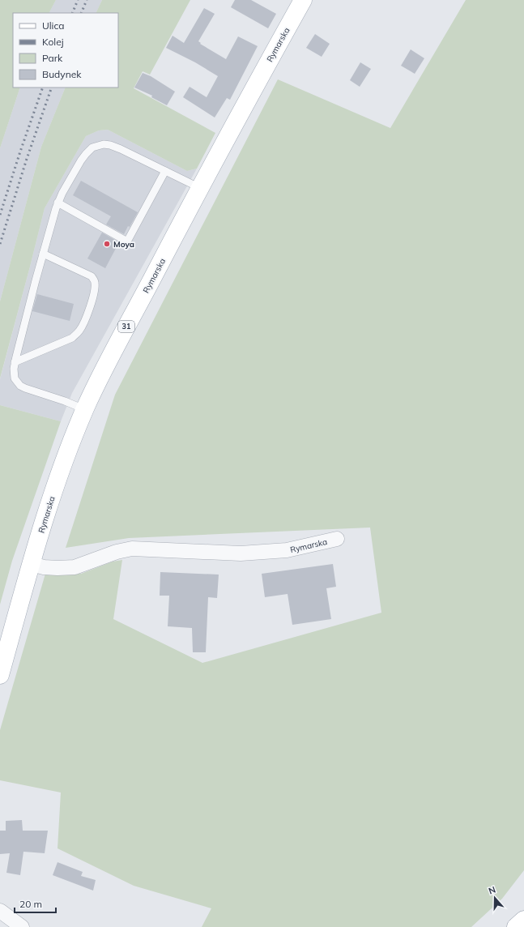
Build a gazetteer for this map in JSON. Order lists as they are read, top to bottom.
{
  "streets": {
    "main road": ["Rymarska", "31"]
  },
  "places": ["Moya"],
  "legend": [
    "Ulica",
    "Kolej",
    "Park",
    "Budynek"
  ],
  "scale_bar": "20 m",
  "north": "top"
}
